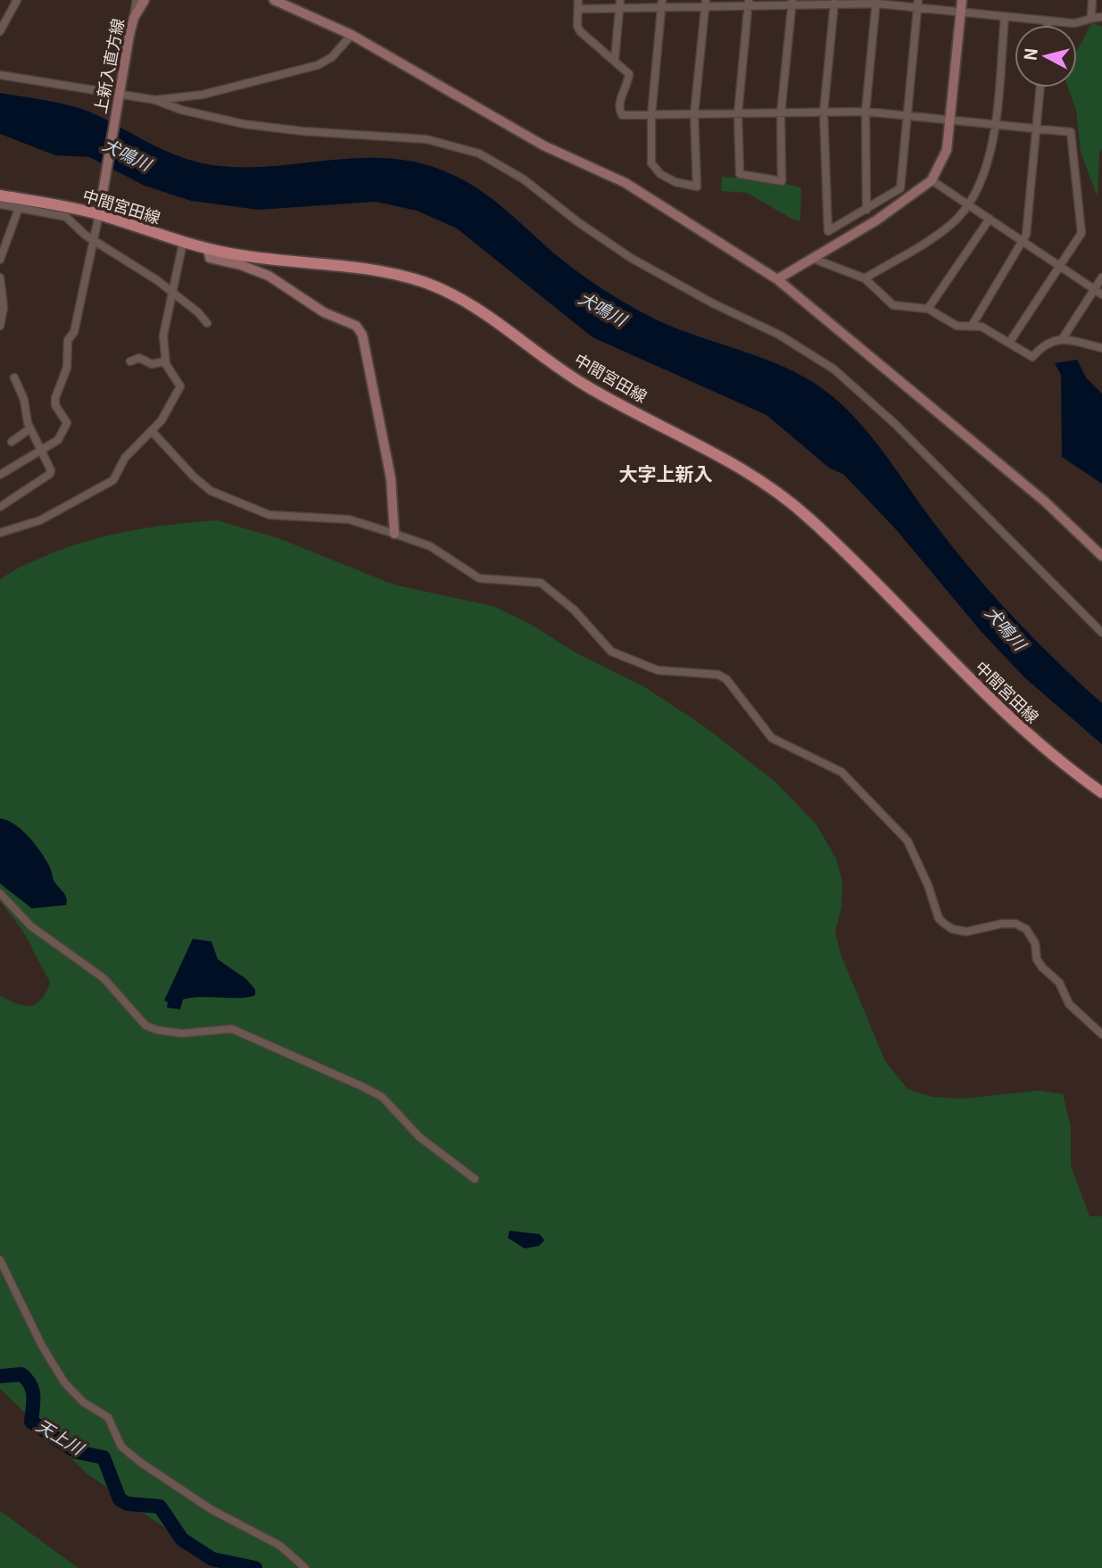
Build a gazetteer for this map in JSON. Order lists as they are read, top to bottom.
{
  "streets": {
    "main road": ["中間宮田線"],
    "street": ["上新入直方線"]
  },
  "crossings": [
    ["上新入直方線", "中間宮田線"]
  ],
  "districts": ["大字上新入"],
  "water": ["犬鳴川", "天上川"],
  "north": "left"
}
